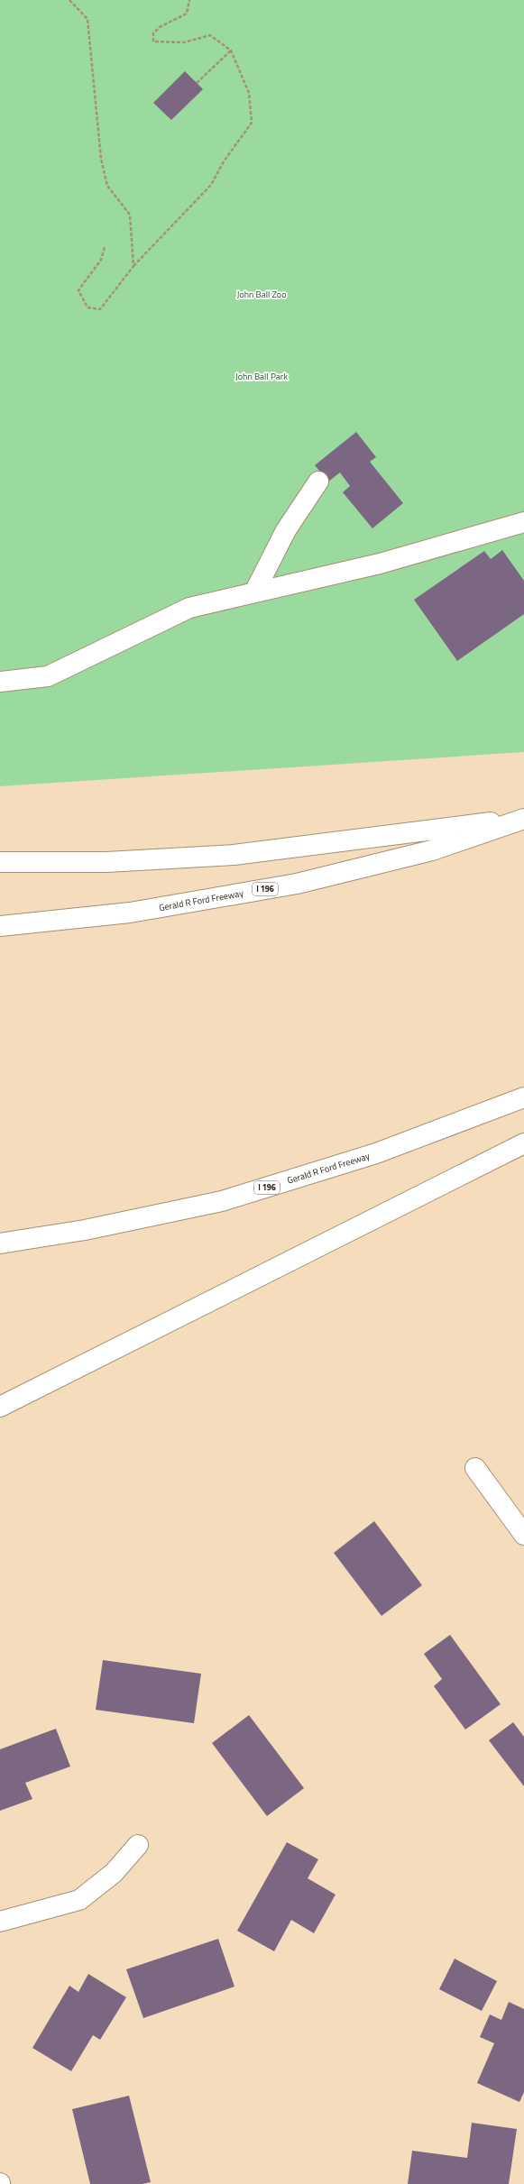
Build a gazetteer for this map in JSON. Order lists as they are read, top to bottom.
{
  "streets": {
    "main road": ["I 196", "Gerald R Ford Freeway"]
  },
  "parks": ["John Ball Zoo", "John Ball Park"]
}
